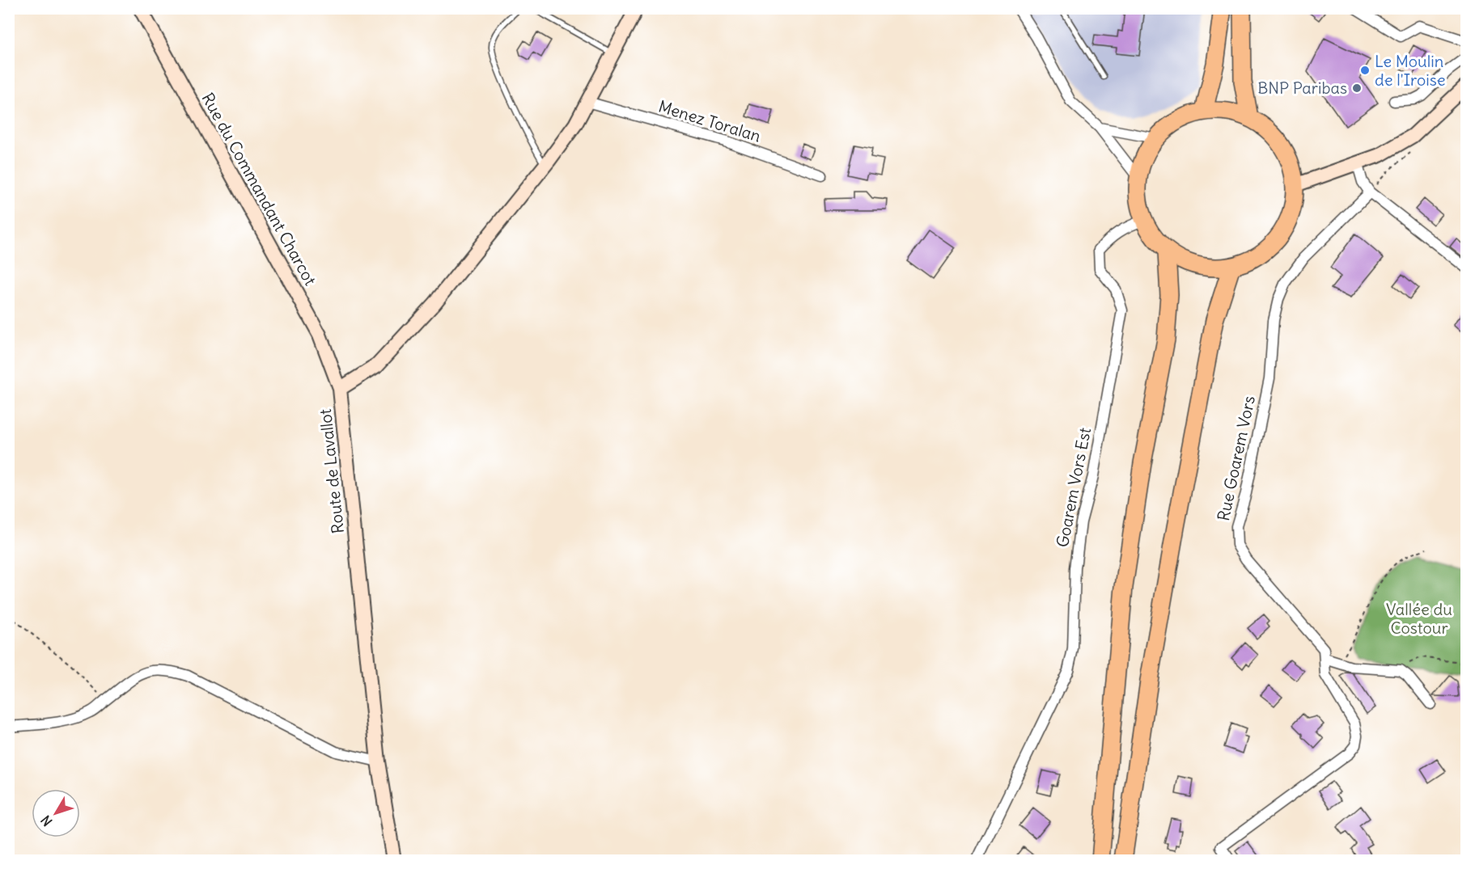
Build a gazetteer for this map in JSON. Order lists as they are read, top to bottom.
{
  "streets": {
    "street": [
      "Menez Toralan",
      "Rue du Commandant Charcot",
      "Rue Goarem Vors",
      "Route de Lavallot",
      "Goarem Vors Est"
    ]
  },
  "crossings": [
    ["Menez Toralan", "Route de Lavallot"],
    ["Rue du Commandant Charcot", "Route de Lavallot"]
  ],
  "parks": ["Vallée du Costour"],
  "places": ["Le Moulin de l'Iroise", "BNP Paribas"],
  "north": "bottom left"
}
